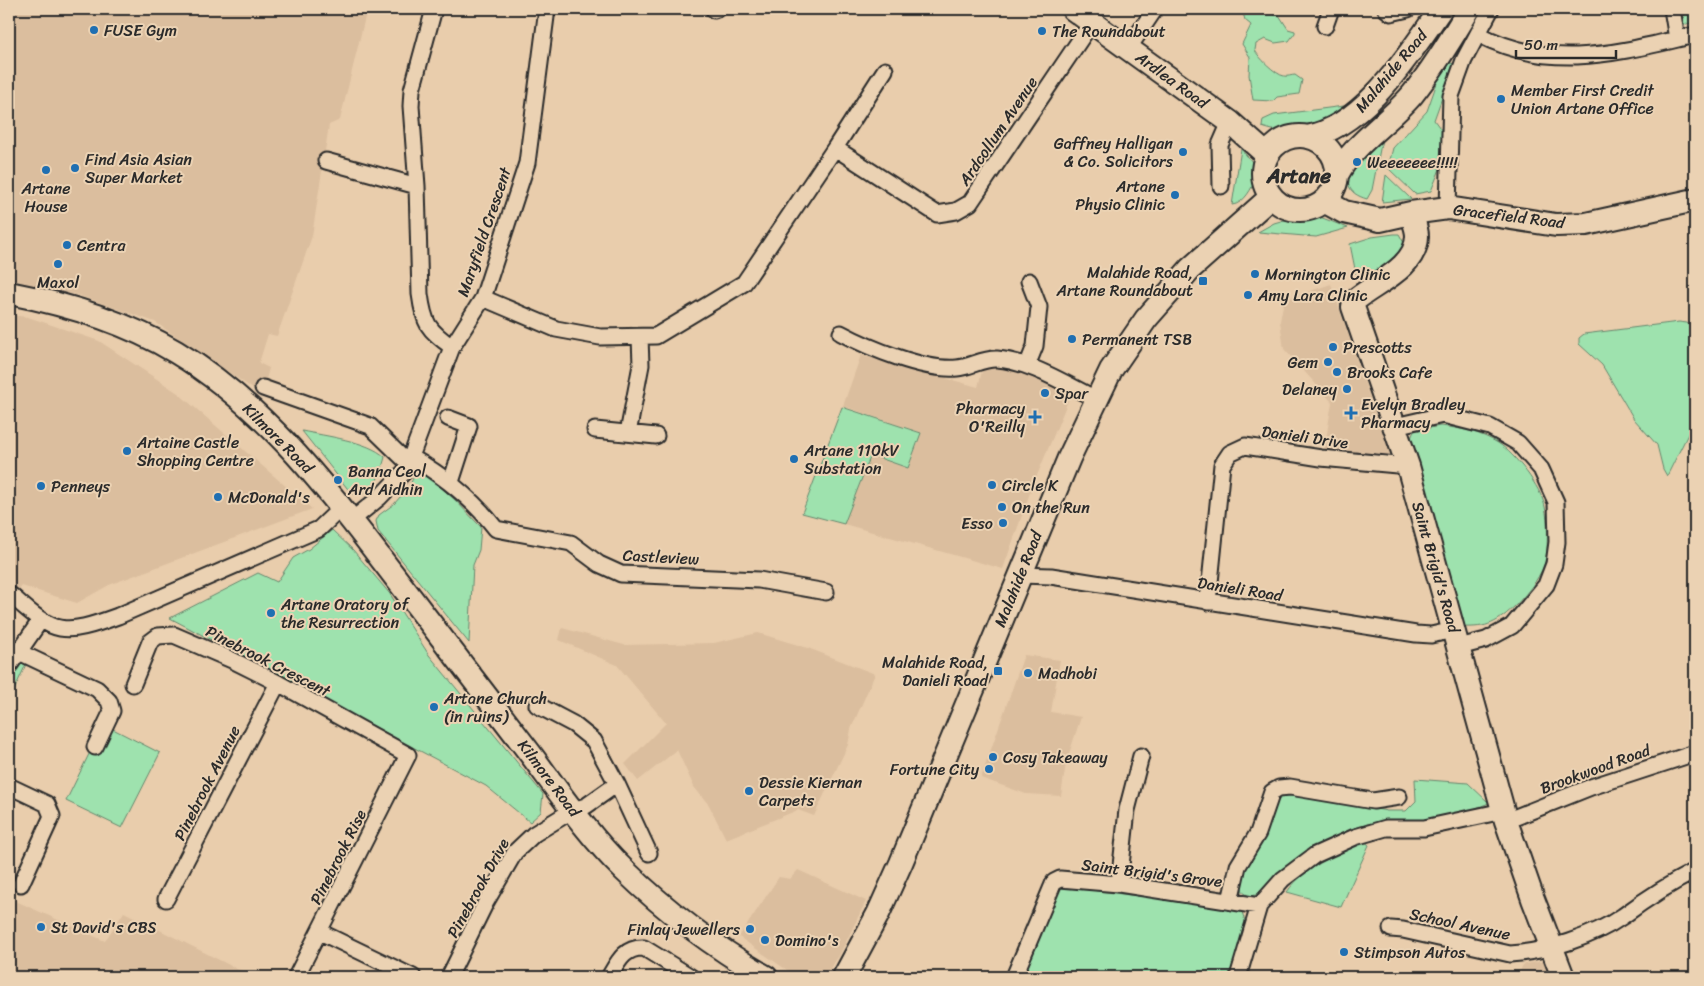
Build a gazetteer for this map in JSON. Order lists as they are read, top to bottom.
{
  "streets": {
    "street": [
      "Malahide Road",
      "Ardlea Road",
      "Ardcollum Avenue",
      "Gracefield Road",
      "Maryfield Crescent",
      "Danieli Drive",
      "Kilmore Road",
      "Castleview",
      "Saint Brigid's Road",
      "Danieli Road",
      "Pinebrook Crescent",
      "Brookwood Road",
      "Pinebrook Avenue",
      "Pinebrook Rise",
      "Saint Brigid's Grove",
      "Pinebrook Drive",
      "School Avenue"
    ]
  },
  "crossings": [
    ["Malahide Road", "Ardlea Road"],
    ["Malahide Road", "Gracefield Road"],
    ["Malahide Road", "Danieli Road"],
    ["Ardlea Road", "Ardcollum Avenue"],
    ["Ardlea Road", "Gracefield Road"],
    ["Gracefield Road", "Saint Brigid's Road"],
    ["Maryfield Crescent", "Kilmore Road"],
    ["Maryfield Crescent", "Castleview"],
    ["Danieli Drive", "Saint Brigid's Road"],
    ["Danieli Drive", "Danieli Road"],
    ["Kilmore Road", "Pinebrook Drive"],
    ["Saint Brigid's Road", "Danieli Road"],
    ["Saint Brigid's Road", "Brookwood Road"],
    ["Saint Brigid's Road", "School Avenue"],
    ["Pinebrook Crescent", "Pinebrook Avenue"],
    ["Pinebrook Crescent", "Pinebrook Rise"]
  ],
  "districts": ["Artane"],
  "places": {
    "other": [
      "FUSE Gym",
      "The Roundabout",
      "Member First Credit Union Artane Office",
      "Gaffney Halligan & Co. Solicitors",
      "Weeeeeee!!!!!",
      "Find Asia Asian Super Market",
      "Artane House",
      "Artane Physio Clinic",
      "Centra",
      "Maxol",
      "Mornington Clinic",
      "Amy Lara Clinic",
      "Permanent TSB",
      "Prescotts",
      "Gem",
      "Brooks Cafe",
      "Delaney",
      "Spar",
      "Artaine Castle Shopping Centre",
      "Artane 110kV Substation",
      "Banna Ceol Ard Aidhin",
      "Circle K",
      "Penneys",
      "McDonald's",
      "On the Run",
      "Esso",
      "Artane Oratory of the Resurrection",
      "Madhobi",
      "Artane Church (in ruins)",
      "Cosy Takeaway",
      "Fortune City",
      "Dessie Kiernan Carpets",
      "St David's CBS",
      "Finlay Jewellers",
      "Domino's",
      "Stimpson Autos"
    ],
    "transit": ["Malahide Road, Artane Roundabout", "Malahide Road, Danieli Road"],
    "health": ["Evelyn Bradley Pharmacy", "Pharmacy O'Reilly"]
  },
  "scale_bar": "50 m"
}
